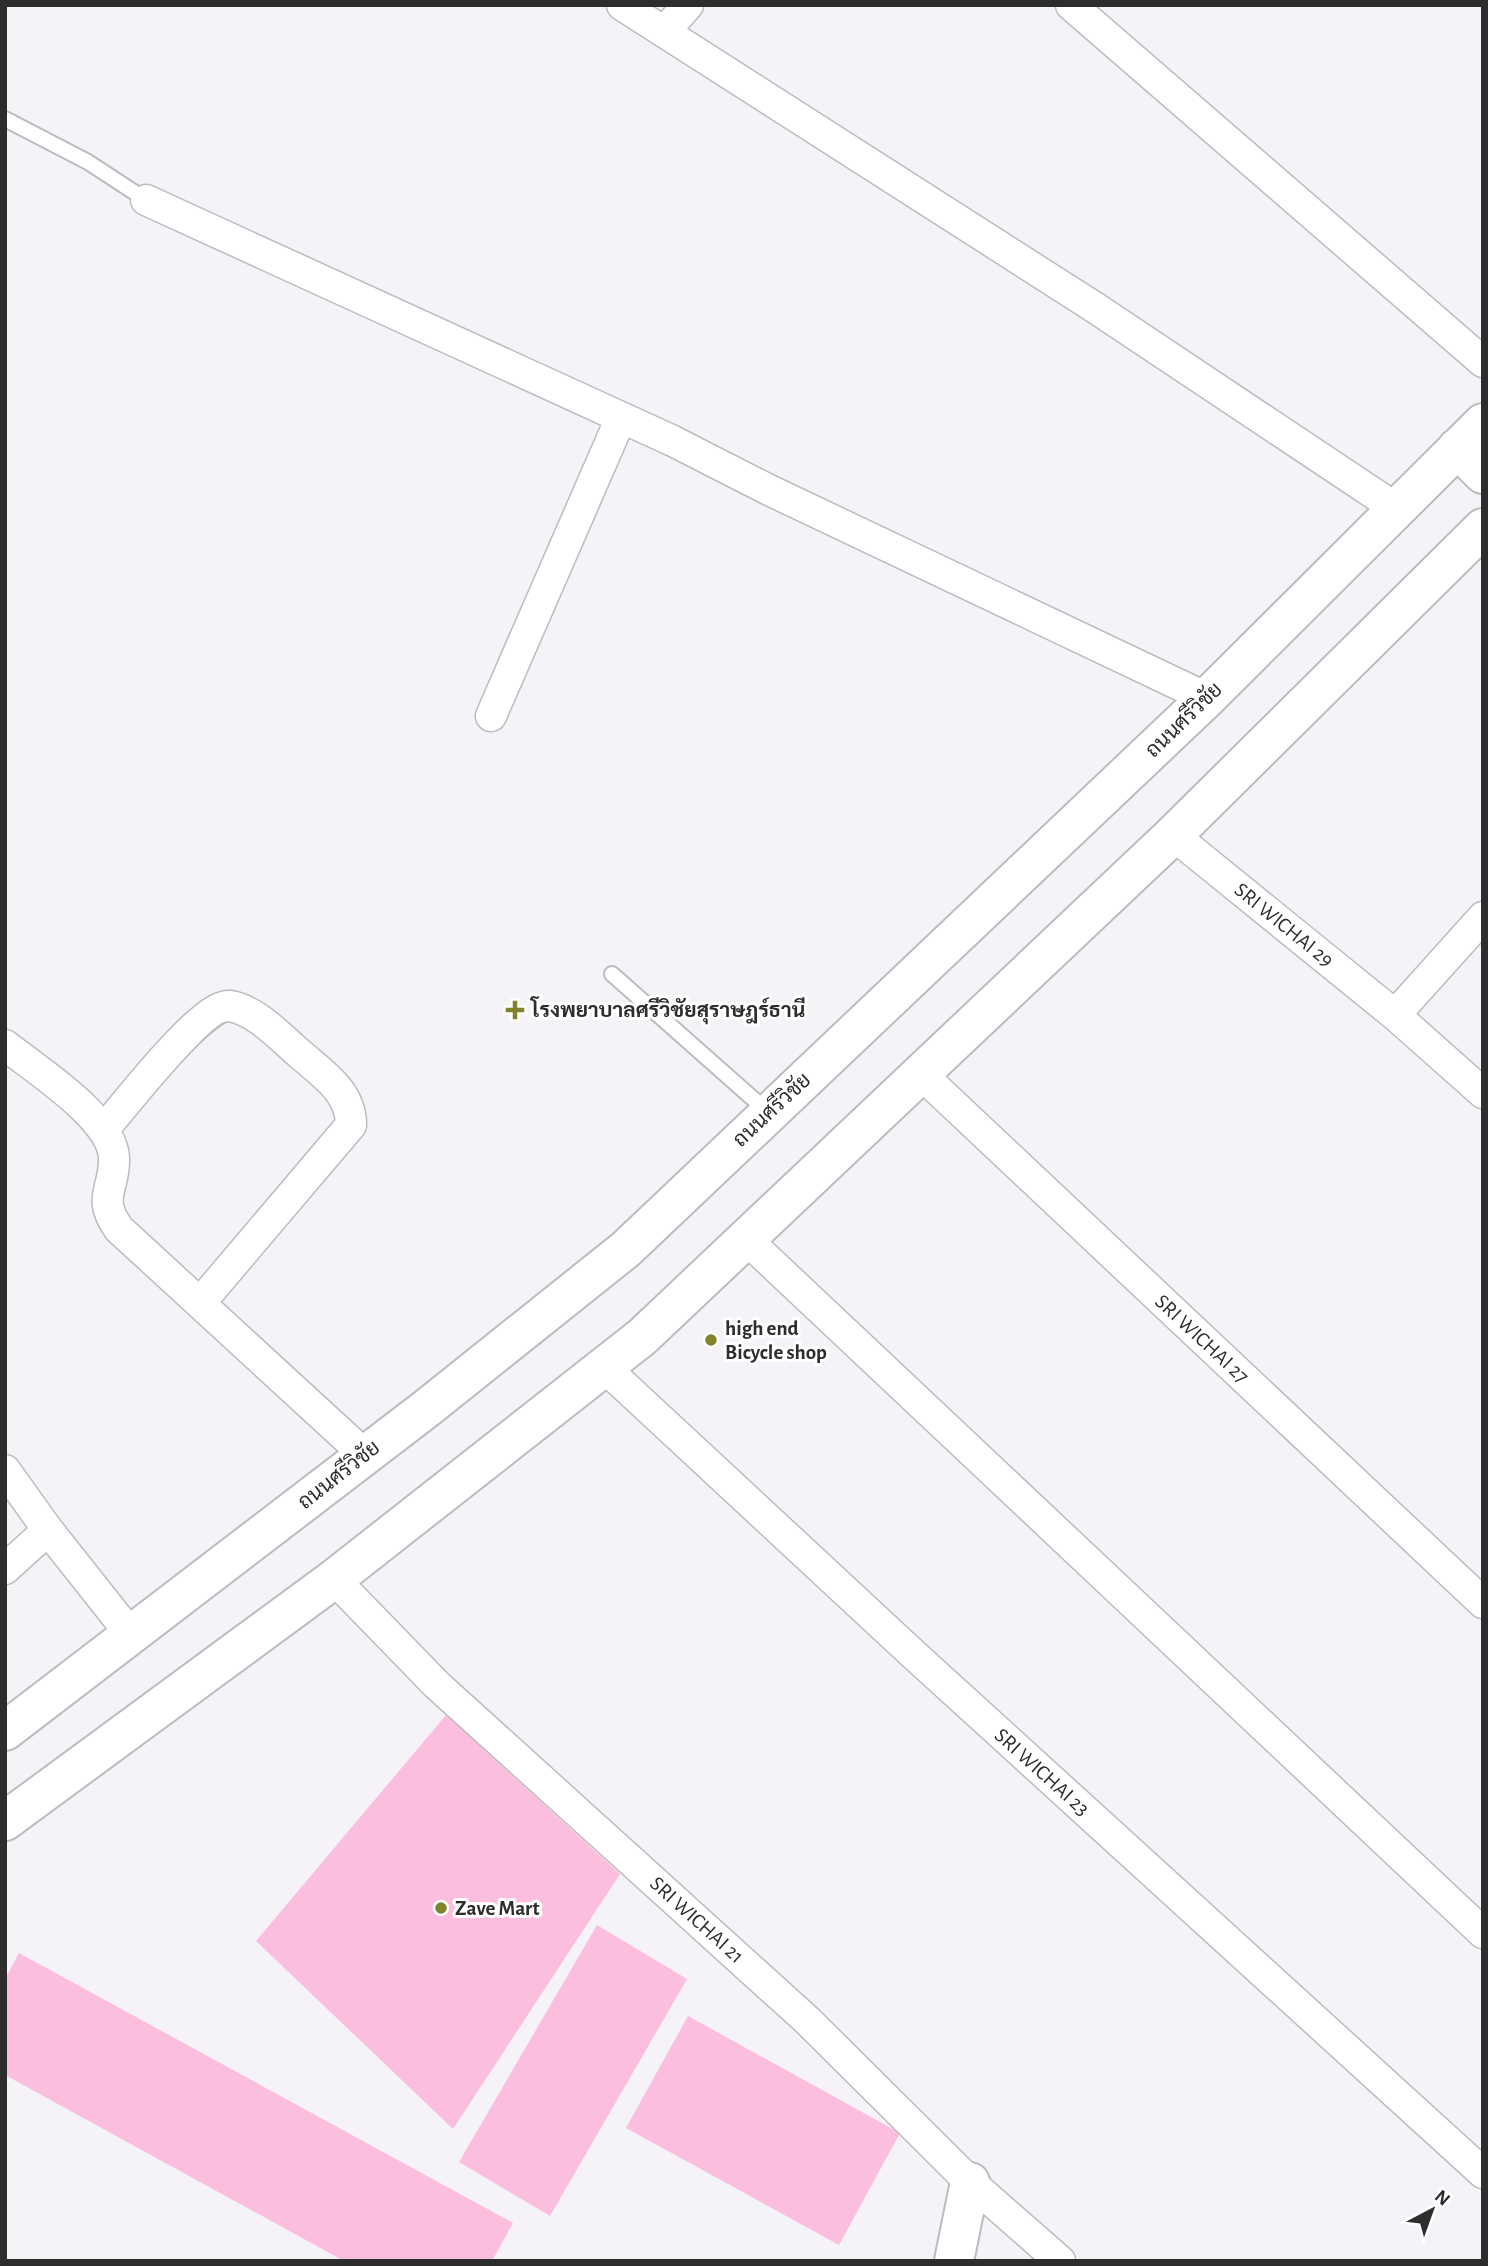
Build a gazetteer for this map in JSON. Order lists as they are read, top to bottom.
{
  "streets": {
    "main road": ["ถนนศรีวิชัย"],
    "street": [
      "SRI WICHAI 29",
      "SRI WICHAI 27",
      "SRI WICHAI 23",
      "SRI WICHAI 21"
    ]
  },
  "places": {
    "health": ["โรงพยาบาลศรีวิชัยสุราษฎร์ธานี"],
    "other": ["high end Bicycle shop", "Zave Mart"]
  },
  "north": "top right"
}
